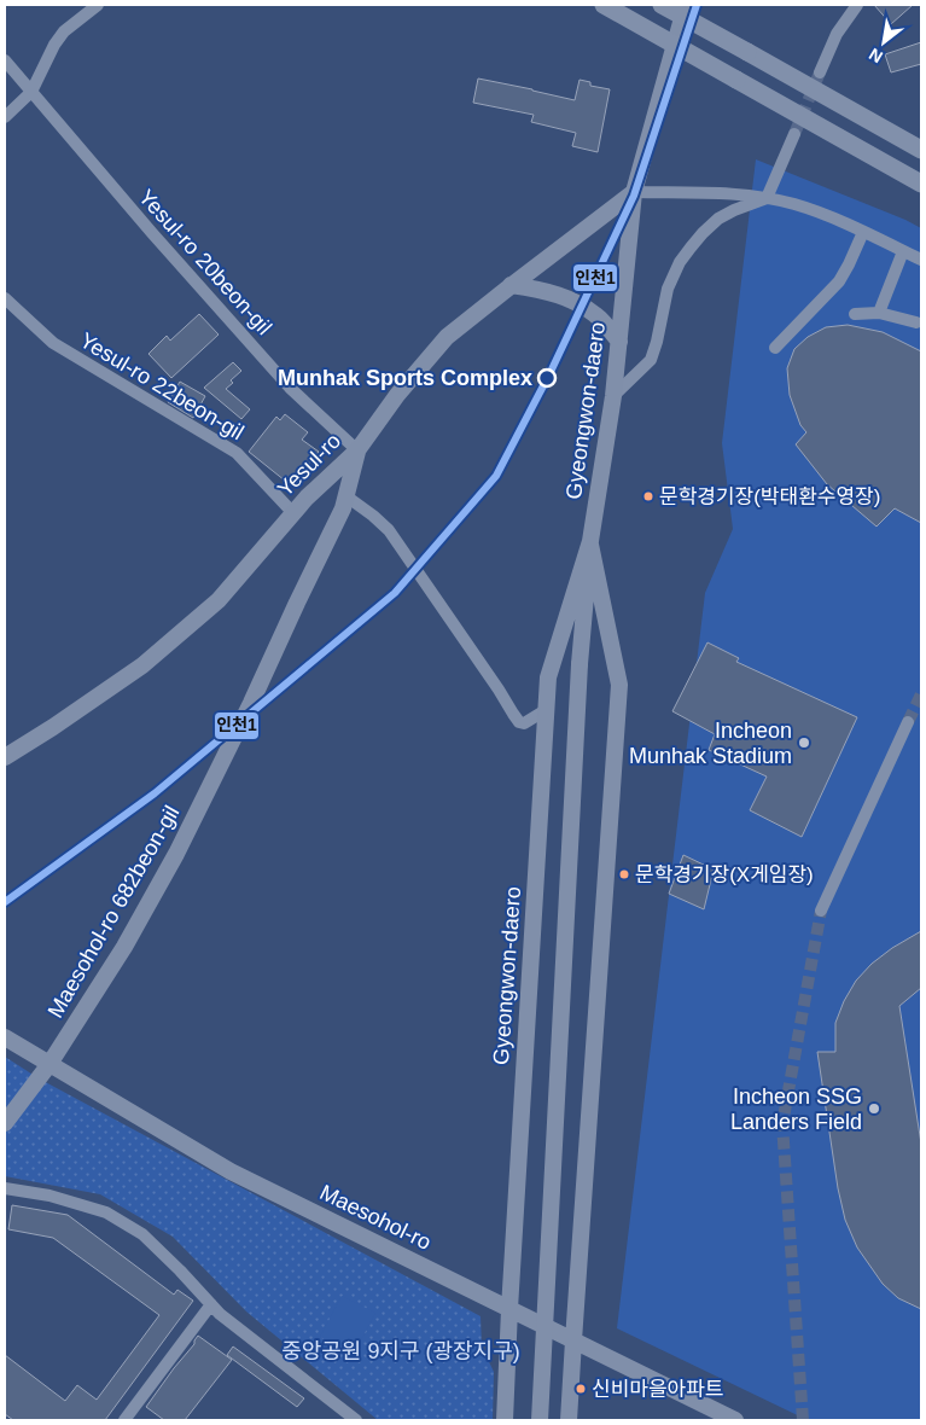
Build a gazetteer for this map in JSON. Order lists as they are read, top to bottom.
{
  "streets": {
    "main road": [
      "Gyeongwon-daero",
      "Yesul-ro",
      "Maesohol-ro 682beon-gil",
      "Maesohol-ro"
    ],
    "street": ["Yesul-ro 20beon-gil", "Yesul-ro 22beon-gil"]
  },
  "crossings": [
    ["Yesul-ro 20beon-gil", "Yesul-ro"],
    ["Yesul-ro 20beon-gil", "Maesohol-ro 682beon-gil"],
    ["Yesul-ro 22beon-gil", "Yesul-ro"],
    ["Gyeongwon-daero", "Yesul-ro"],
    ["Gyeongwon-daero", "Maesohol-ro"],
    ["Yesul-ro", "Maesohol-ro 682beon-gil"],
    ["Maesohol-ro 682beon-gil", "Maesohol-ro"]
  ],
  "parks": ["중앙공원 9지구 (광장지구)"],
  "places": [
    "Munhak Sports Complex",
    "문학경기장(박태환수영장)",
    "Incheon Munhak Stadium",
    "문학경기장(X게임장)",
    "Incheon SSG Landers Field",
    "신비마을아파트"
  ],
  "lines": ["transit line 인천1"],
  "north": "bottom left"
}
